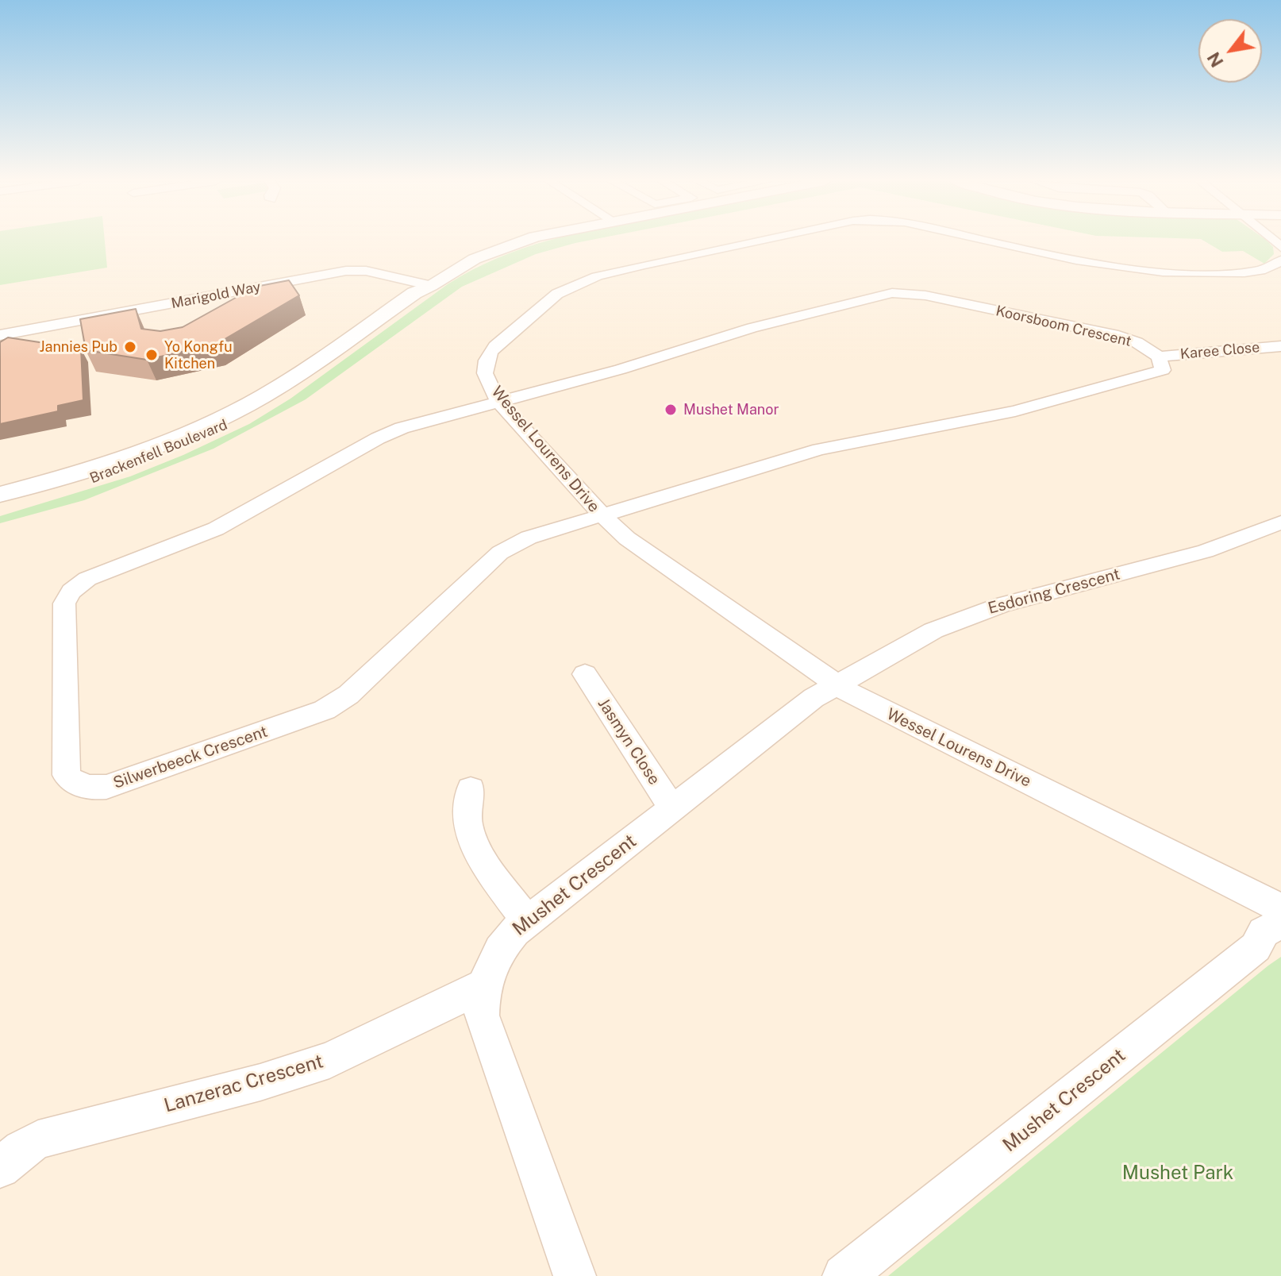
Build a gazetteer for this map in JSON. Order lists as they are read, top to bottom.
{
  "streets": {
    "street": [
      "Marigold Way",
      "Koorsboom Crescent",
      "Karee Close",
      "Wessel Lourens Drive",
      "Brackenfell Boulevard",
      "Esdoring Crescent",
      "Jasmyn Close",
      "Silwerbeeck Crescent",
      "Mushet Crescent",
      "Lanzerac Crescent"
    ]
  },
  "crossings": [
    ["Marigold Way", "Brackenfell Boulevard"],
    ["Koorsboom Crescent", "Karee Close"],
    ["Koorsboom Crescent", "Wessel Lourens Drive"],
    ["Koorsboom Crescent", "Silwerbeeck Crescent"],
    ["Wessel Lourens Drive", "Esdoring Crescent"],
    ["Wessel Lourens Drive", "Silwerbeeck Crescent"],
    ["Wessel Lourens Drive", "Mushet Crescent"],
    ["Esdoring Crescent", "Mushet Crescent"],
    ["Jasmyn Close", "Mushet Crescent"],
    ["Mushet Crescent", "Lanzerac Crescent"]
  ],
  "parks": ["Mushet Park"],
  "places": ["Jannies Pub", "Yo Kongfu Kitchen", "Mushet Manor"],
  "north": "bottom left"
}
